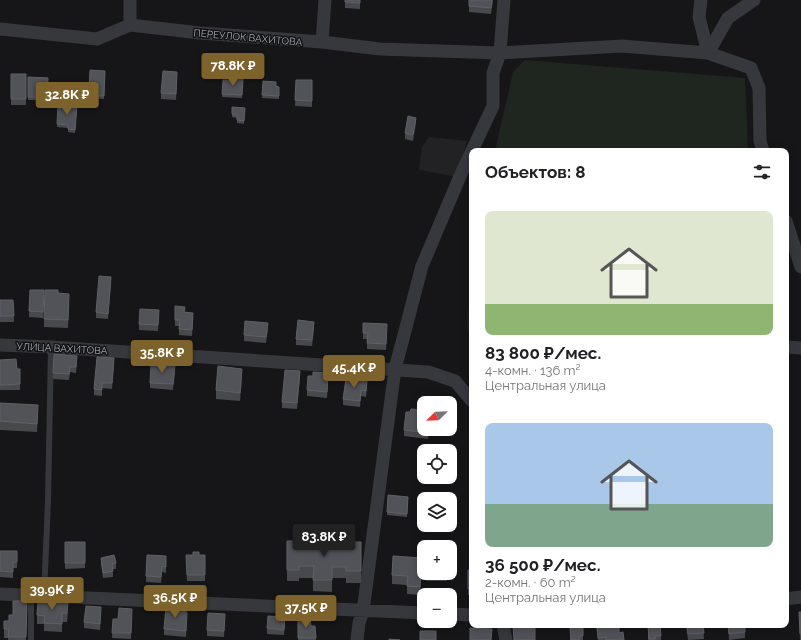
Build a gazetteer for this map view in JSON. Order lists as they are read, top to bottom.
{
  "streets": {
    "street": ["ПЕРЕУЛОК ВАХИТОВА", "УЛИЦА ВАХИТОВА"]
  },
  "north": "bottom left",
  "page": {
    "price": [
      "78.8K ₽",
      "32.8K ₽",
      "35.8K ₽",
      "45.4K ₽",
      "83.8K ₽",
      "39.9K ₽",
      "36.5K ₽",
      "37.5K ₽"
    ],
    "heading": "Объектов: 8",
    "list": [
      {
        "name": "83 800 ₽/мес.",
        "note": "4-комн. · 136 m² · Центральная улица"
      },
      {
        "name": "36 500 ₽/мес.",
        "note": "2-комн. · 60 m² · Центральная улица"
      }
    ],
    "map_buttons": ["+", "−"]
  }
}
